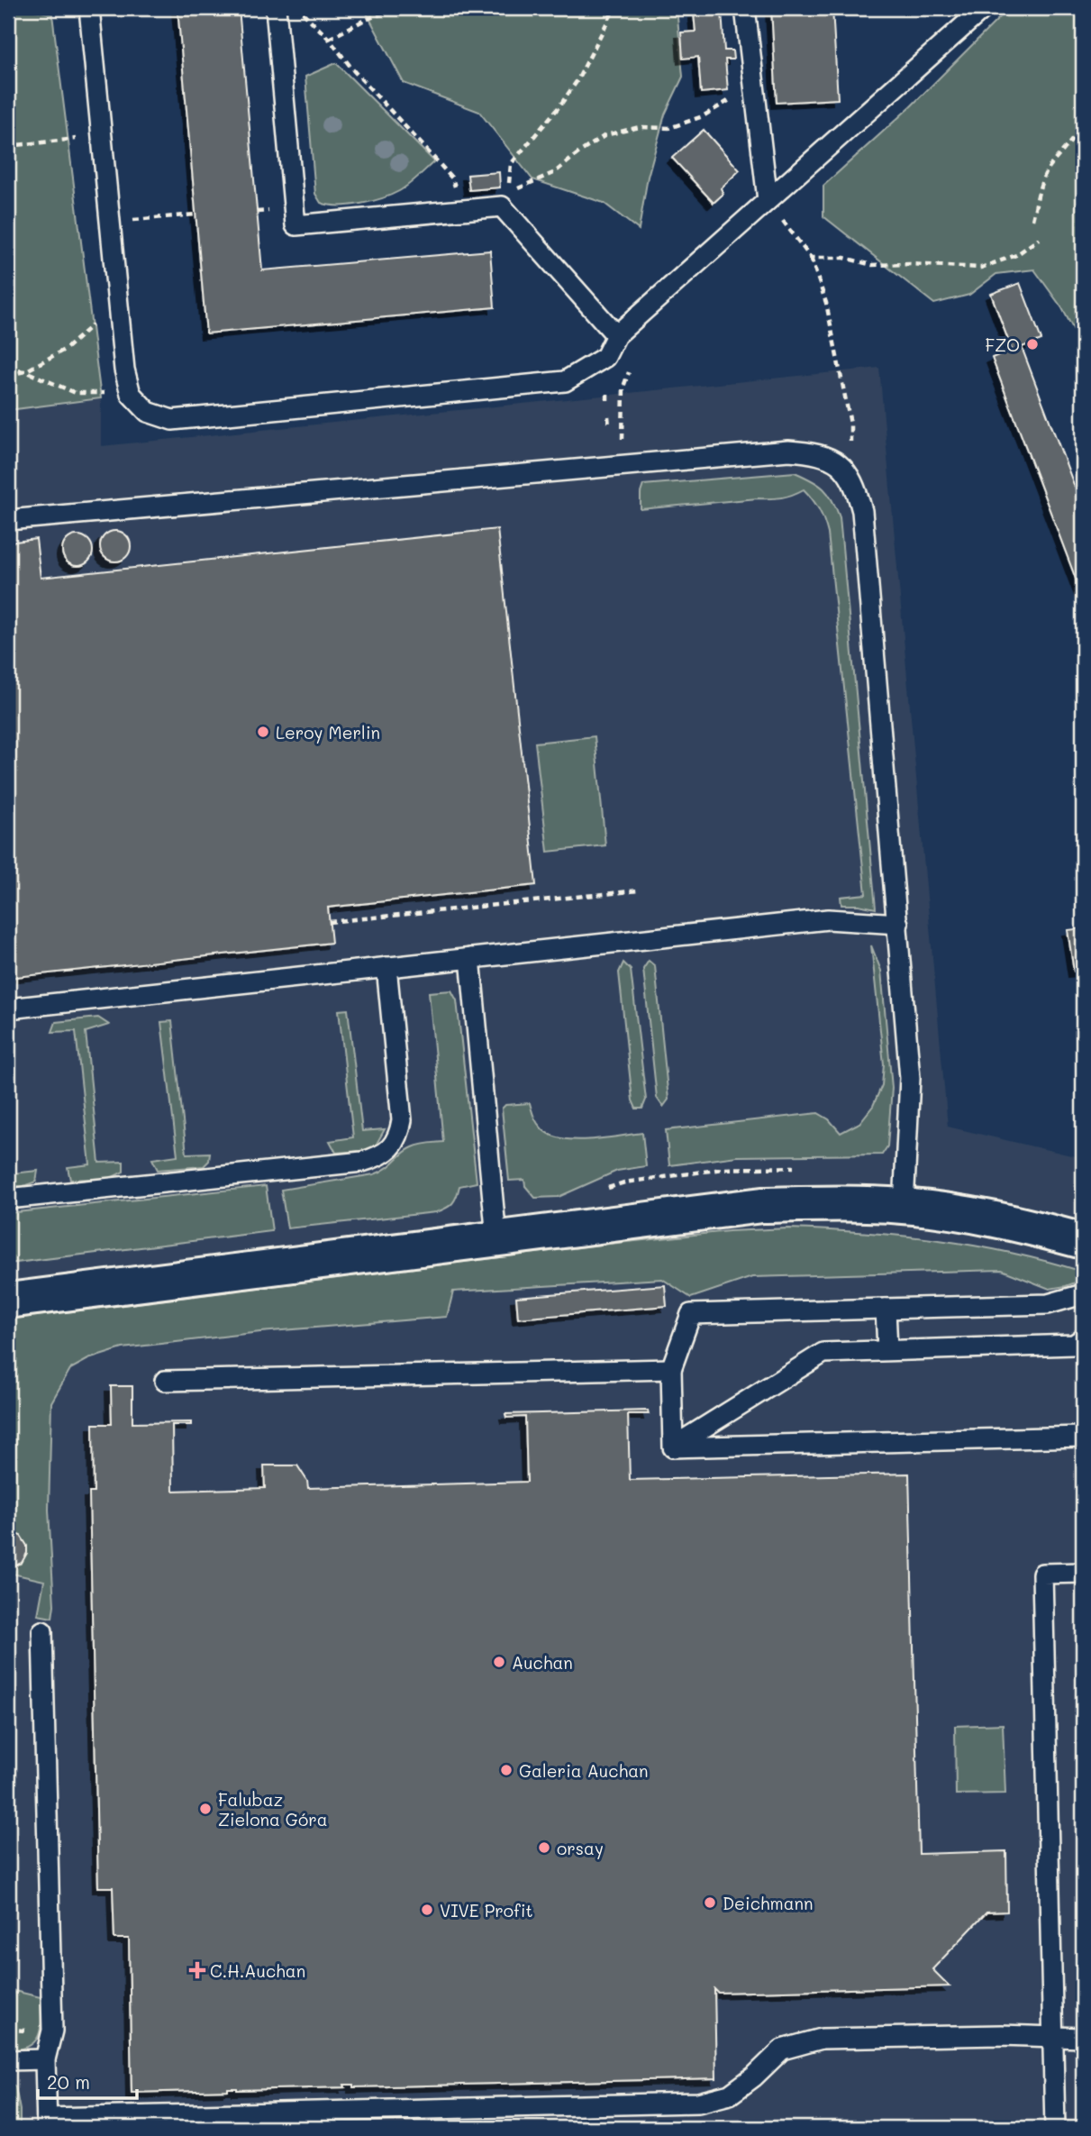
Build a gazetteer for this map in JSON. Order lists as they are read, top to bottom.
{
  "places": {
    "other": [
      "FZO",
      "Leroy Merlin",
      "Auchan",
      "Galeria Auchan",
      "Falubaz Zielona Góra",
      "orsay",
      "Deichmann",
      "VIVE Profit"
    ],
    "health": ["C.H.Auchan"]
  },
  "scale_bar": "20 m"
}
